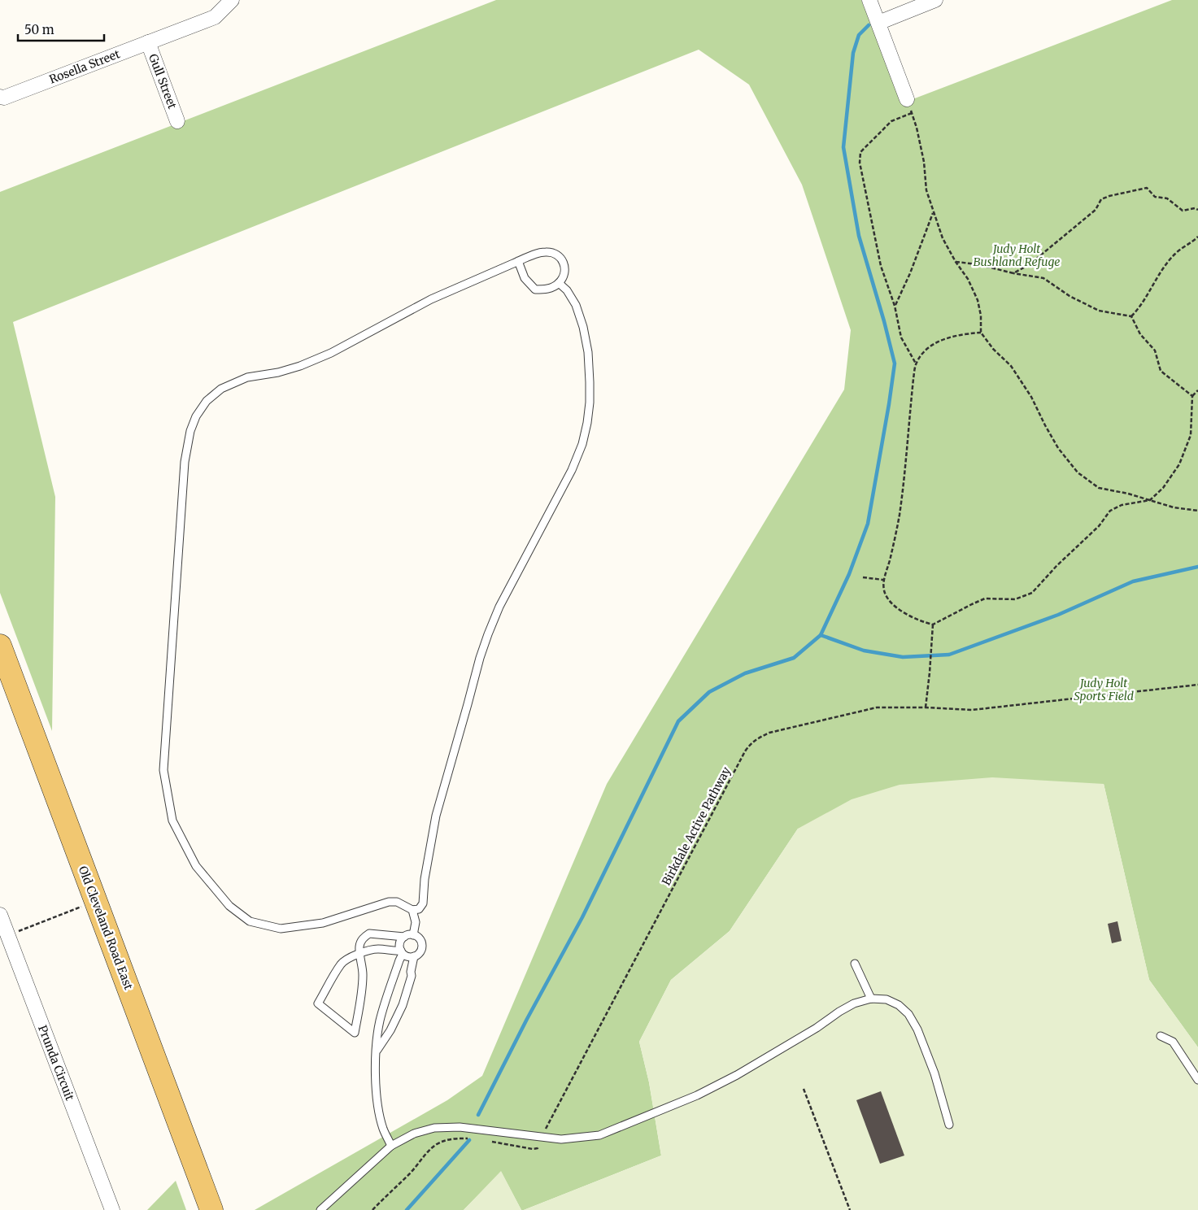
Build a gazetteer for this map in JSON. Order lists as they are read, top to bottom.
{
  "streets": {
    "main road": ["Old Cleveland Road East"],
    "street": ["Rosella Street", "Gull Street", "Prunda Circuit"],
    "path": ["Birkdale Active Pathway"]
  },
  "crossings": [
    ["Rosella Street", "Gull Street"]
  ],
  "parks": ["Judy Holt Bushland Refuge", "Judy Holt Sports Field"],
  "scale_bar": "50 m"
}
